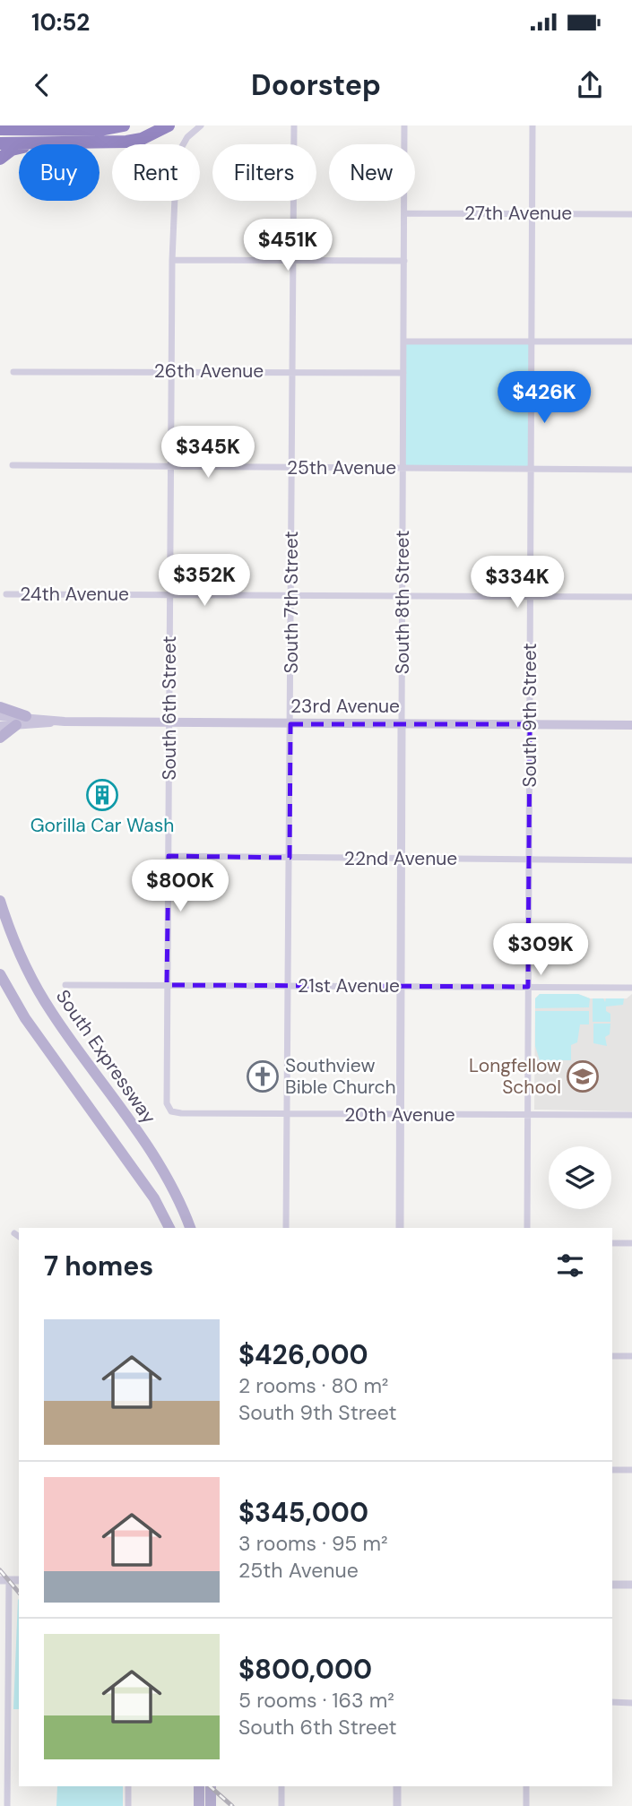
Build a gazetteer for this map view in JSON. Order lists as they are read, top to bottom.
{
  "streets": {
    "main road": ["23rd Avenue", "South Expressway"],
    "street": [
      "27th Avenue",
      "26th Avenue",
      "25th Avenue",
      "24th Avenue",
      "South 7th Street",
      "South 8th Street",
      "South 6th Street",
      "South 9th Street",
      "22nd Avenue",
      "21st Avenue",
      "20th Avenue"
    ]
  },
  "crossings": [
    ["27th Avenue", "South 8th Street"],
    ["27th Avenue", "South 9th Street"],
    ["26th Avenue", "South 7th Street"],
    ["26th Avenue", "South 8th Street"],
    ["26th Avenue", "South 6th Street"],
    ["25th Avenue", "South 7th Street"],
    ["25th Avenue", "South 8th Street"],
    ["25th Avenue", "South 6th Street"],
    ["25th Avenue", "South 9th Street"],
    ["24th Avenue", "South 7th Street"],
    ["24th Avenue", "South 8th Street"],
    ["24th Avenue", "South 6th Street"],
    ["24th Avenue", "South 9th Street"],
    ["South 7th Street", "23rd Avenue"],
    ["South 7th Street", "22nd Avenue"],
    ["South 7th Street", "21st Avenue"],
    ["South 7th Street", "20th Avenue"],
    ["South 8th Street", "23rd Avenue"],
    ["South 8th Street", "22nd Avenue"],
    ["South 8th Street", "21st Avenue"],
    ["South 8th Street", "20th Avenue"],
    ["23rd Avenue", "South 6th Street"],
    ["23rd Avenue", "South 9th Street"],
    ["South 6th Street", "22nd Avenue"],
    ["South 6th Street", "21st Avenue"],
    ["South 6th Street", "20th Avenue"],
    ["South 9th Street", "22nd Avenue"],
    ["South 9th Street", "21st Avenue"],
    ["South 9th Street", "20th Avenue"]
  ],
  "places": {
    "building": ["Gorilla Car Wash"],
    "church": ["Southview Bible Church"],
    "school or university": ["Longfellow School"]
  },
  "page": {
    "status": "10:52",
    "header": "Doorstep",
    "chip": [
      "Buy",
      "Rent",
      "Filters",
      "New"
    ],
    "price": [
      "$451K",
      "$426K",
      "$345K",
      "$352K",
      "$334K",
      "$800K",
      "$309K"
    ],
    "heading": "7 homes",
    "list": [
      {
        "name": "$426,000",
        "note": "2 rooms · 80 m² · South 9th Street"
      },
      {
        "name": "$345,000",
        "note": "3 rooms · 95 m² · 25th Avenue"
      },
      {
        "name": "$800,000",
        "note": "5 rooms · 163 m² · South 6th Street"
      }
    ]
  }
}
